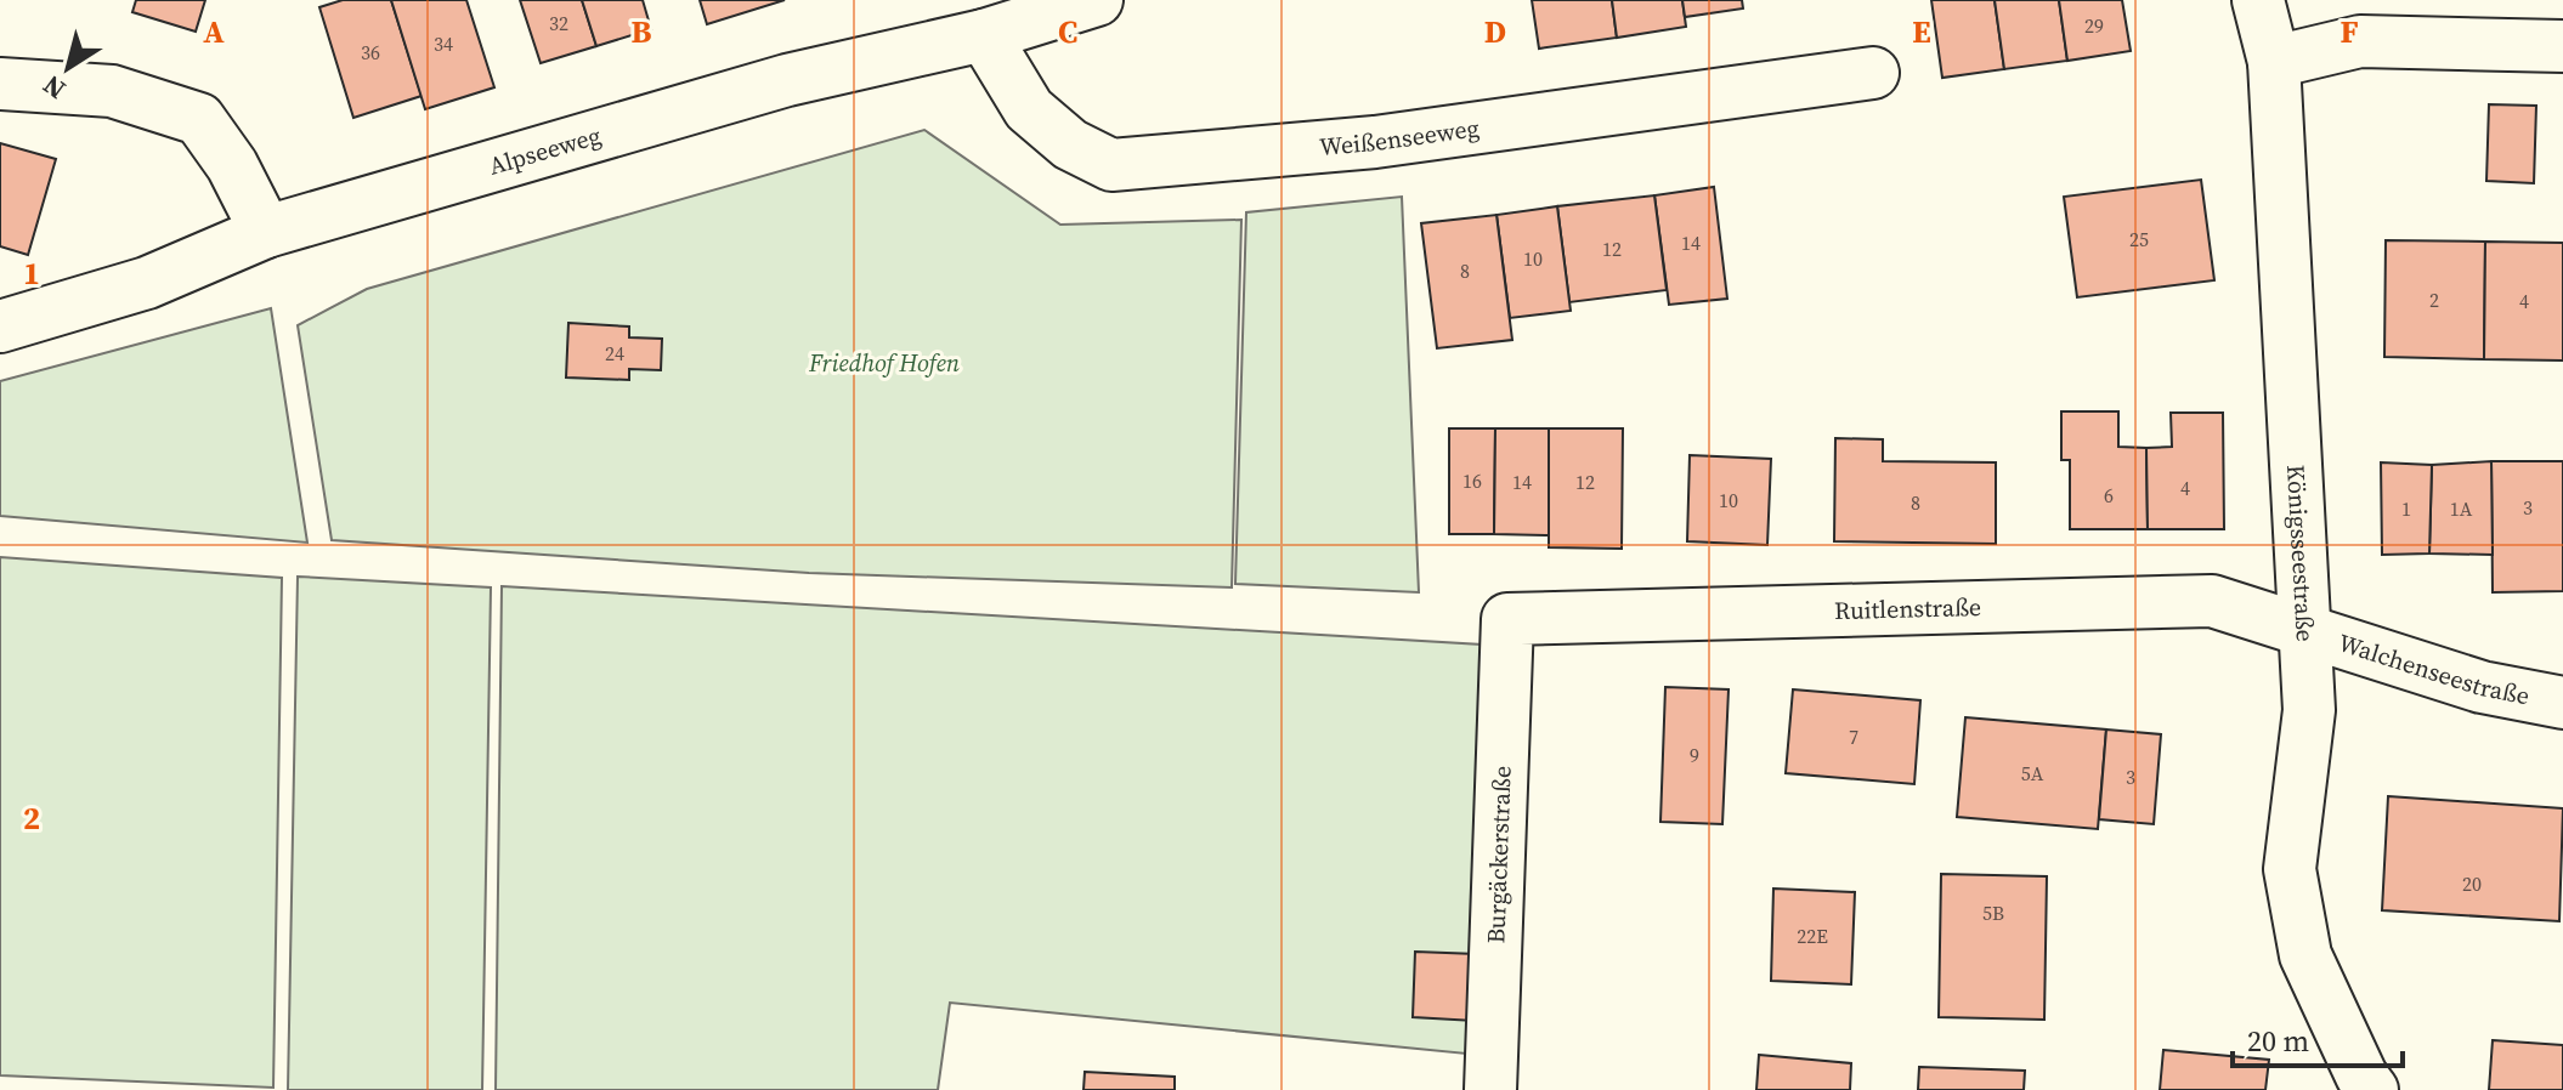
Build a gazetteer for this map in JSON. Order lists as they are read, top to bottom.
{
  "streets": {
    "street": [
      "Weißenseeweg",
      "Alpseeweg",
      "Königsseestraße",
      "Ruitlenstraße",
      "Walchenseestraße",
      "Burgäckerstraße"
    ]
  },
  "crossings": [
    ["Weißenseeweg", "Alpseeweg"],
    ["Königsseestraße", "Ruitlenstraße"],
    ["Königsseestraße", "Walchenseestraße"],
    ["Ruitlenstraße", "Walchenseestraße"],
    ["Ruitlenstraße", "Burgäckerstraße"]
  ],
  "parks": ["Friedhof Hofen"],
  "house_numbers": [
    "32",
    "29",
    "34",
    "36",
    "25",
    "14",
    "12",
    "10",
    "8",
    "2",
    "4",
    "24",
    "16",
    "14",
    "12",
    "4",
    "6",
    "10",
    "8",
    "3",
    "1",
    "1A",
    "7",
    "9",
    "5A",
    "3",
    "20",
    "5B",
    "22E"
  ],
  "scale_bar": "20 m",
  "north": "bottom left",
  "grid": {
    "columns": [
      "A",
      "B",
      "C",
      "D",
      "E",
      "F"
    ],
    "rows": ["1", "2"]
  }
}
